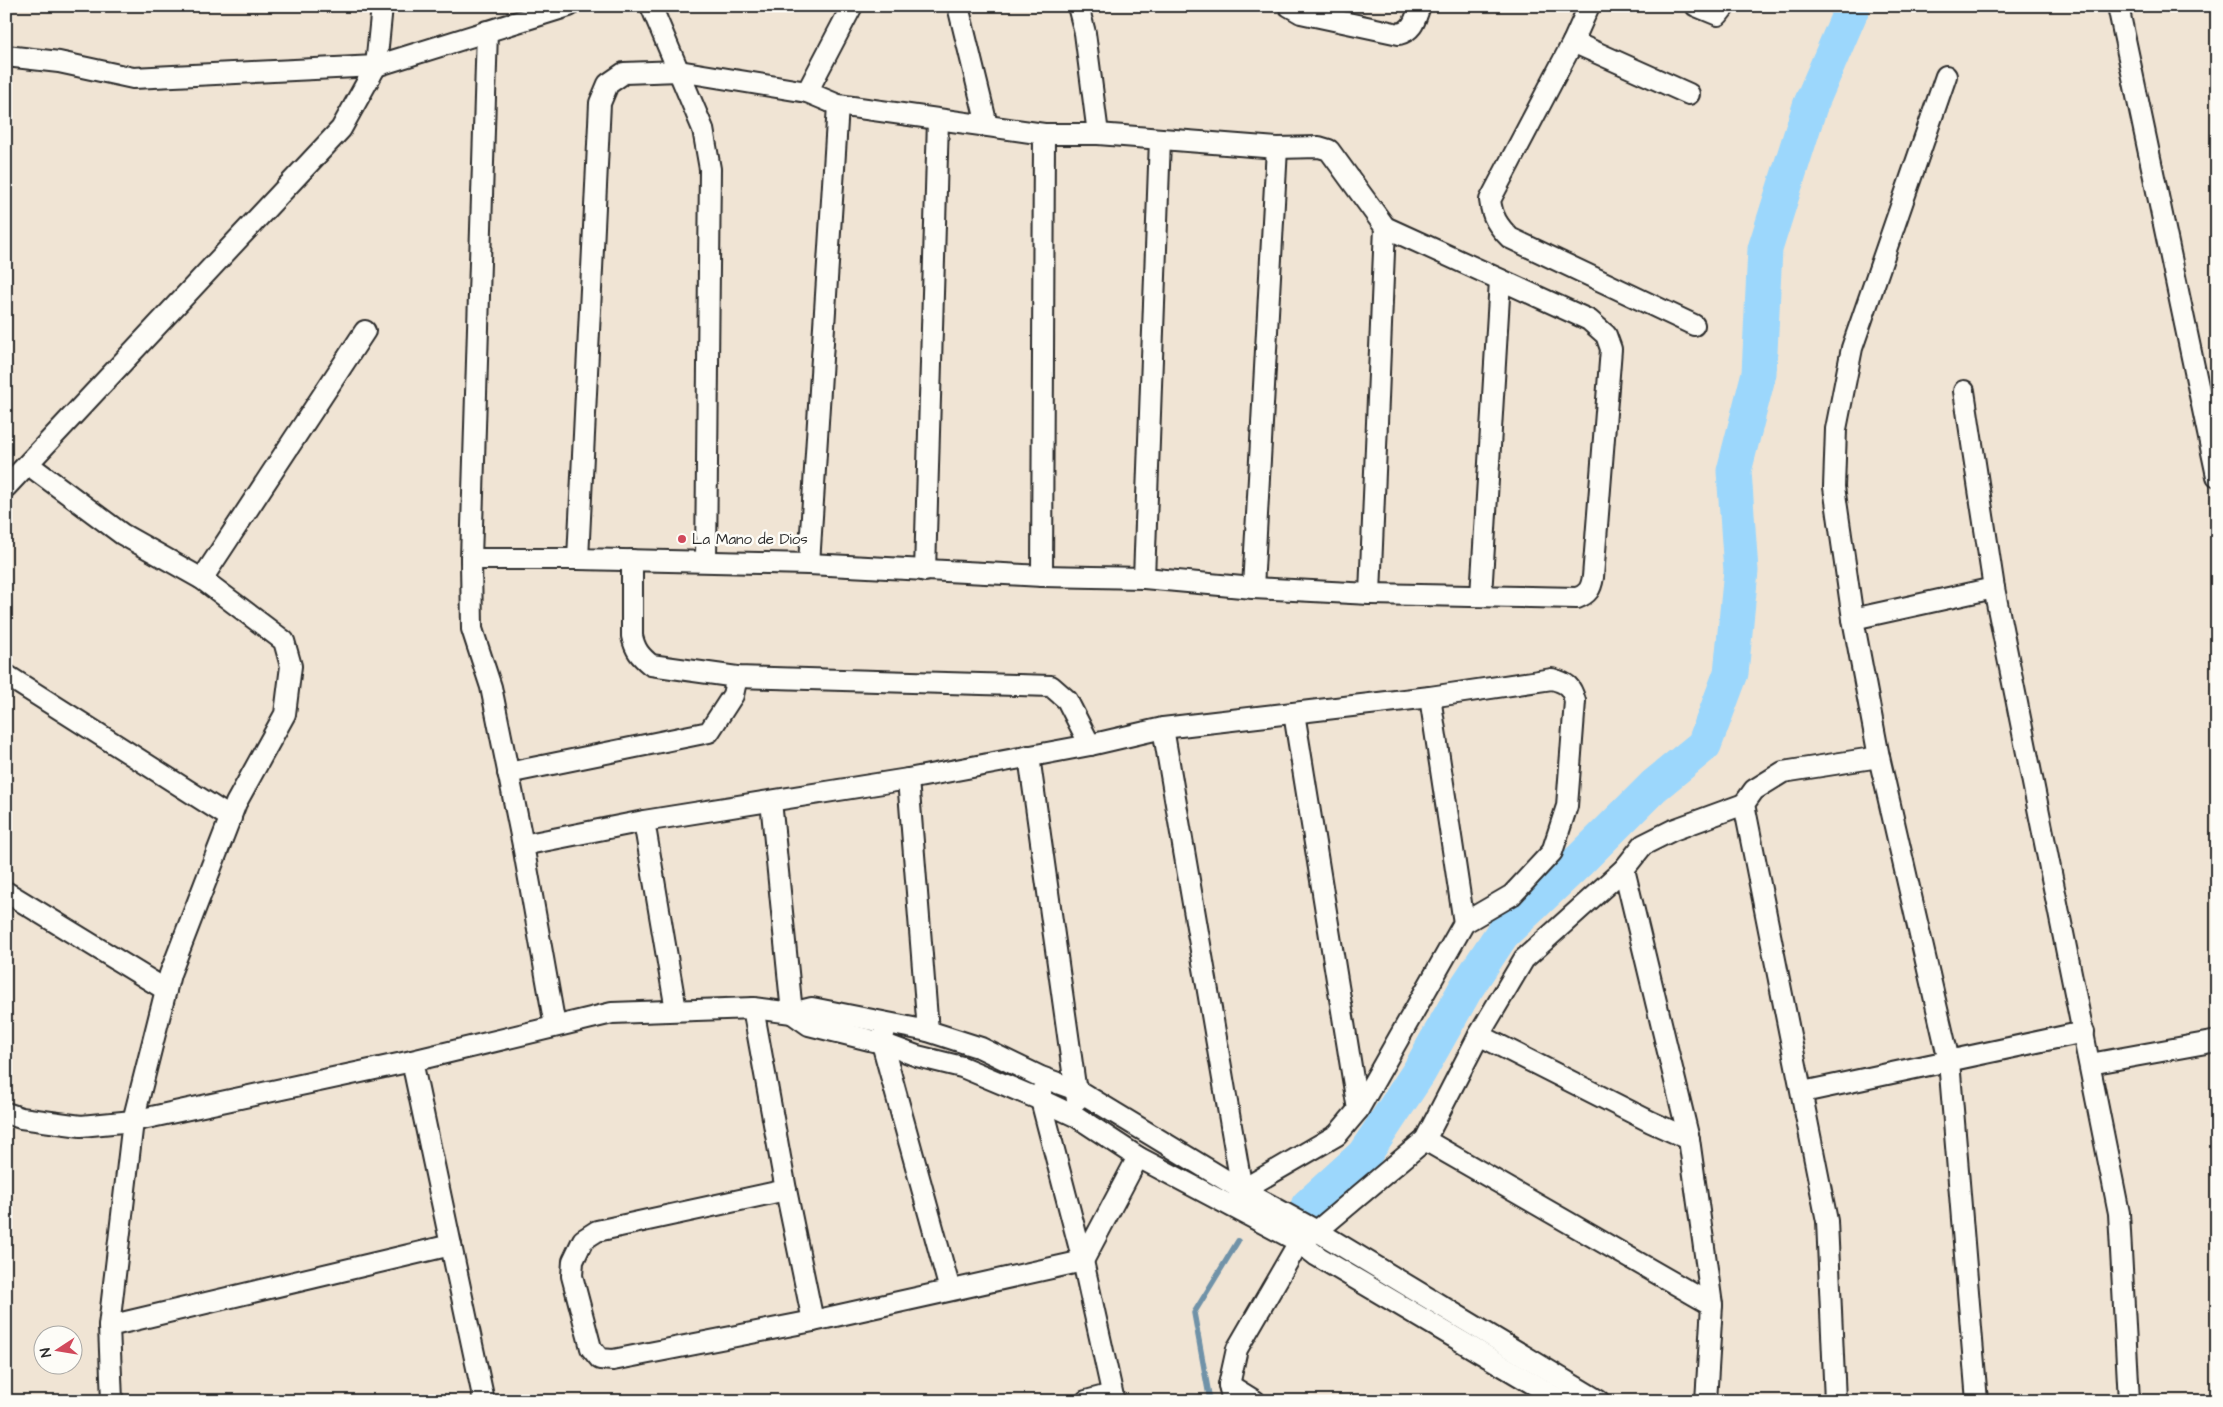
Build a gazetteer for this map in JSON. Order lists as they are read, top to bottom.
{
  "places": ["La Mano de Dios"],
  "north": "left"
}
